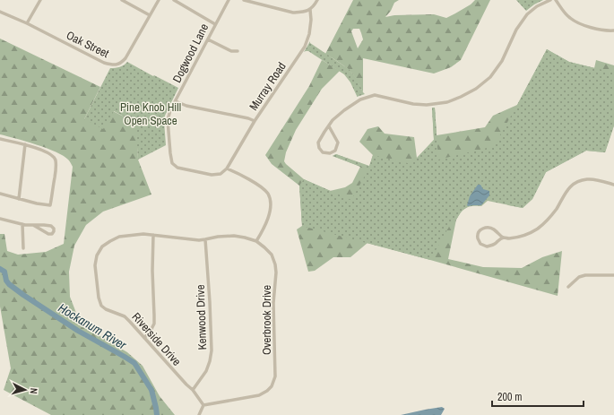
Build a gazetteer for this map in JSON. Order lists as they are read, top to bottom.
{
  "streets": {
    "street": [
      "Oak Street",
      "Dogwood Lane",
      "Murray Road",
      "Kenwood Drive",
      "Overbrook Drive",
      "Riverside Drive"
    ]
  },
  "crossings": [
    ["Dogwood Lane", "Murray Road"],
    ["Kenwood Drive", "Overbrook Drive"],
    ["Kenwood Drive", "Riverside Drive"],
    ["Overbrook Drive", "Riverside Drive"]
  ],
  "water": ["Hockanum River"],
  "parks": ["Pine Knob Hill Open Space"],
  "scale_bar": "200 m",
  "north": "right"
}
